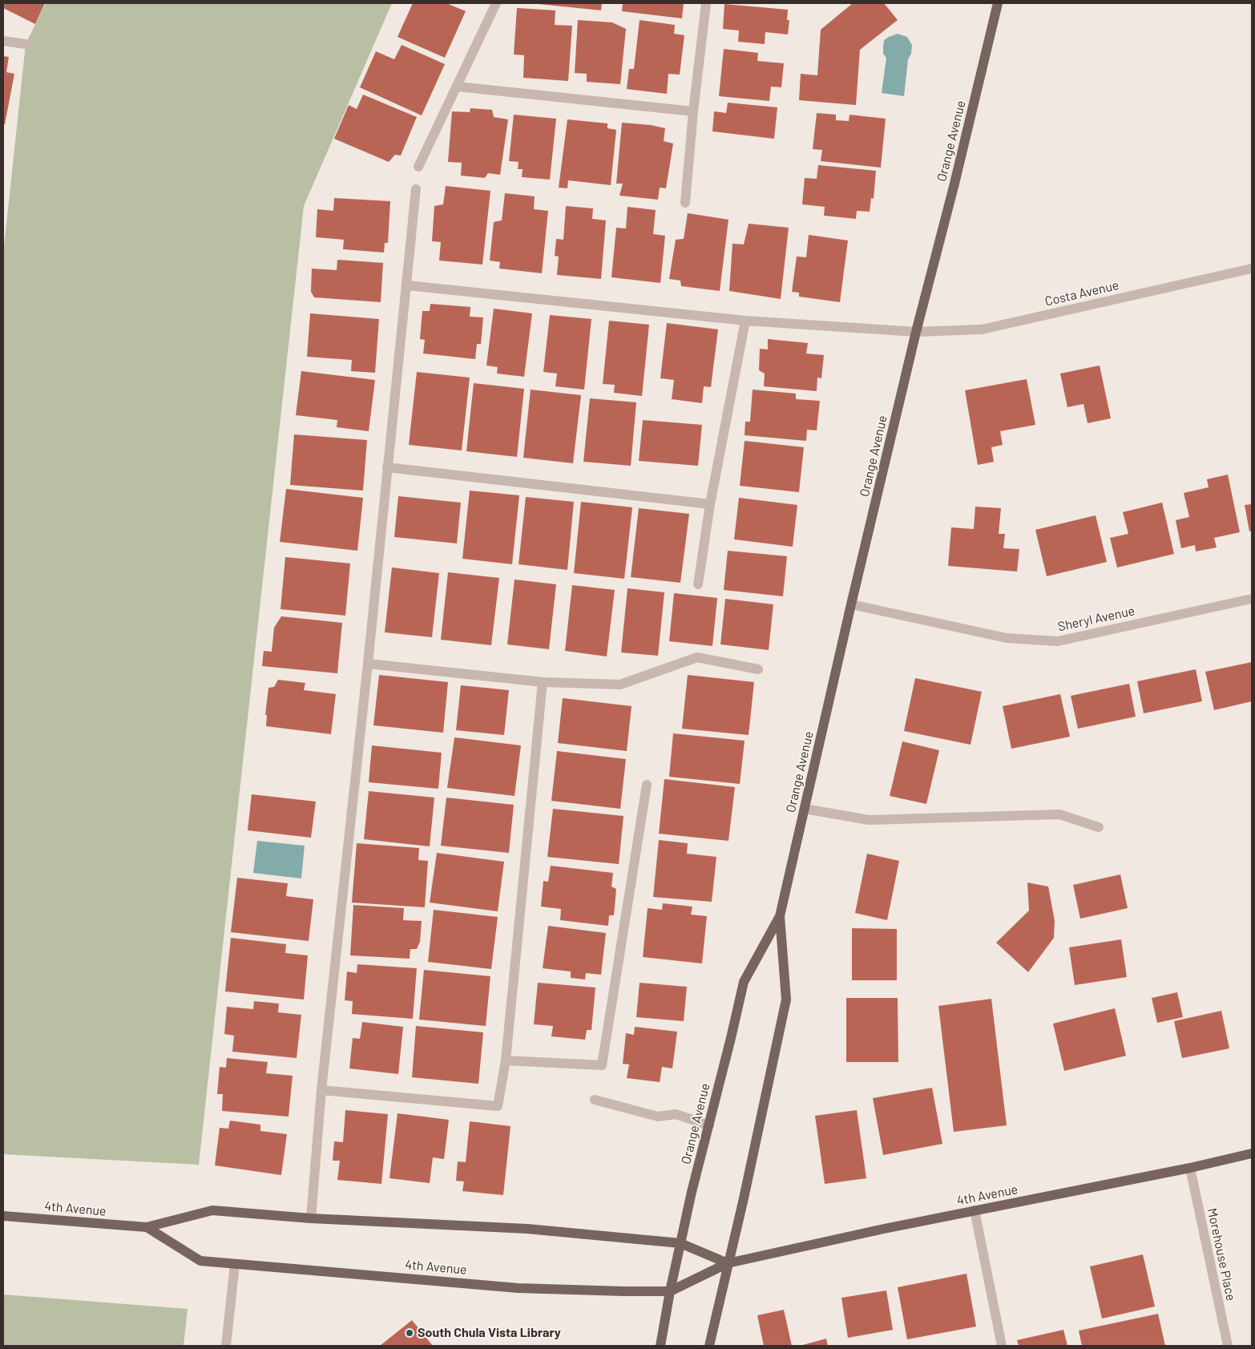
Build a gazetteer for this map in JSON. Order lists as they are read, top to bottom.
{
  "streets": {
    "main road": ["Orange Avenue", "4th Avenue"],
    "street": ["Costa Avenue", "Sheryl Avenue", "Morehouse Place"]
  },
  "crossings": [
    ["Orange Avenue", "Costa Avenue"],
    ["Orange Avenue", "Sheryl Avenue"],
    ["Orange Avenue", "4th Avenue"],
    ["4th Avenue", "Morehouse Place"]
  ],
  "places": ["South Chula Vista Library"]
}
